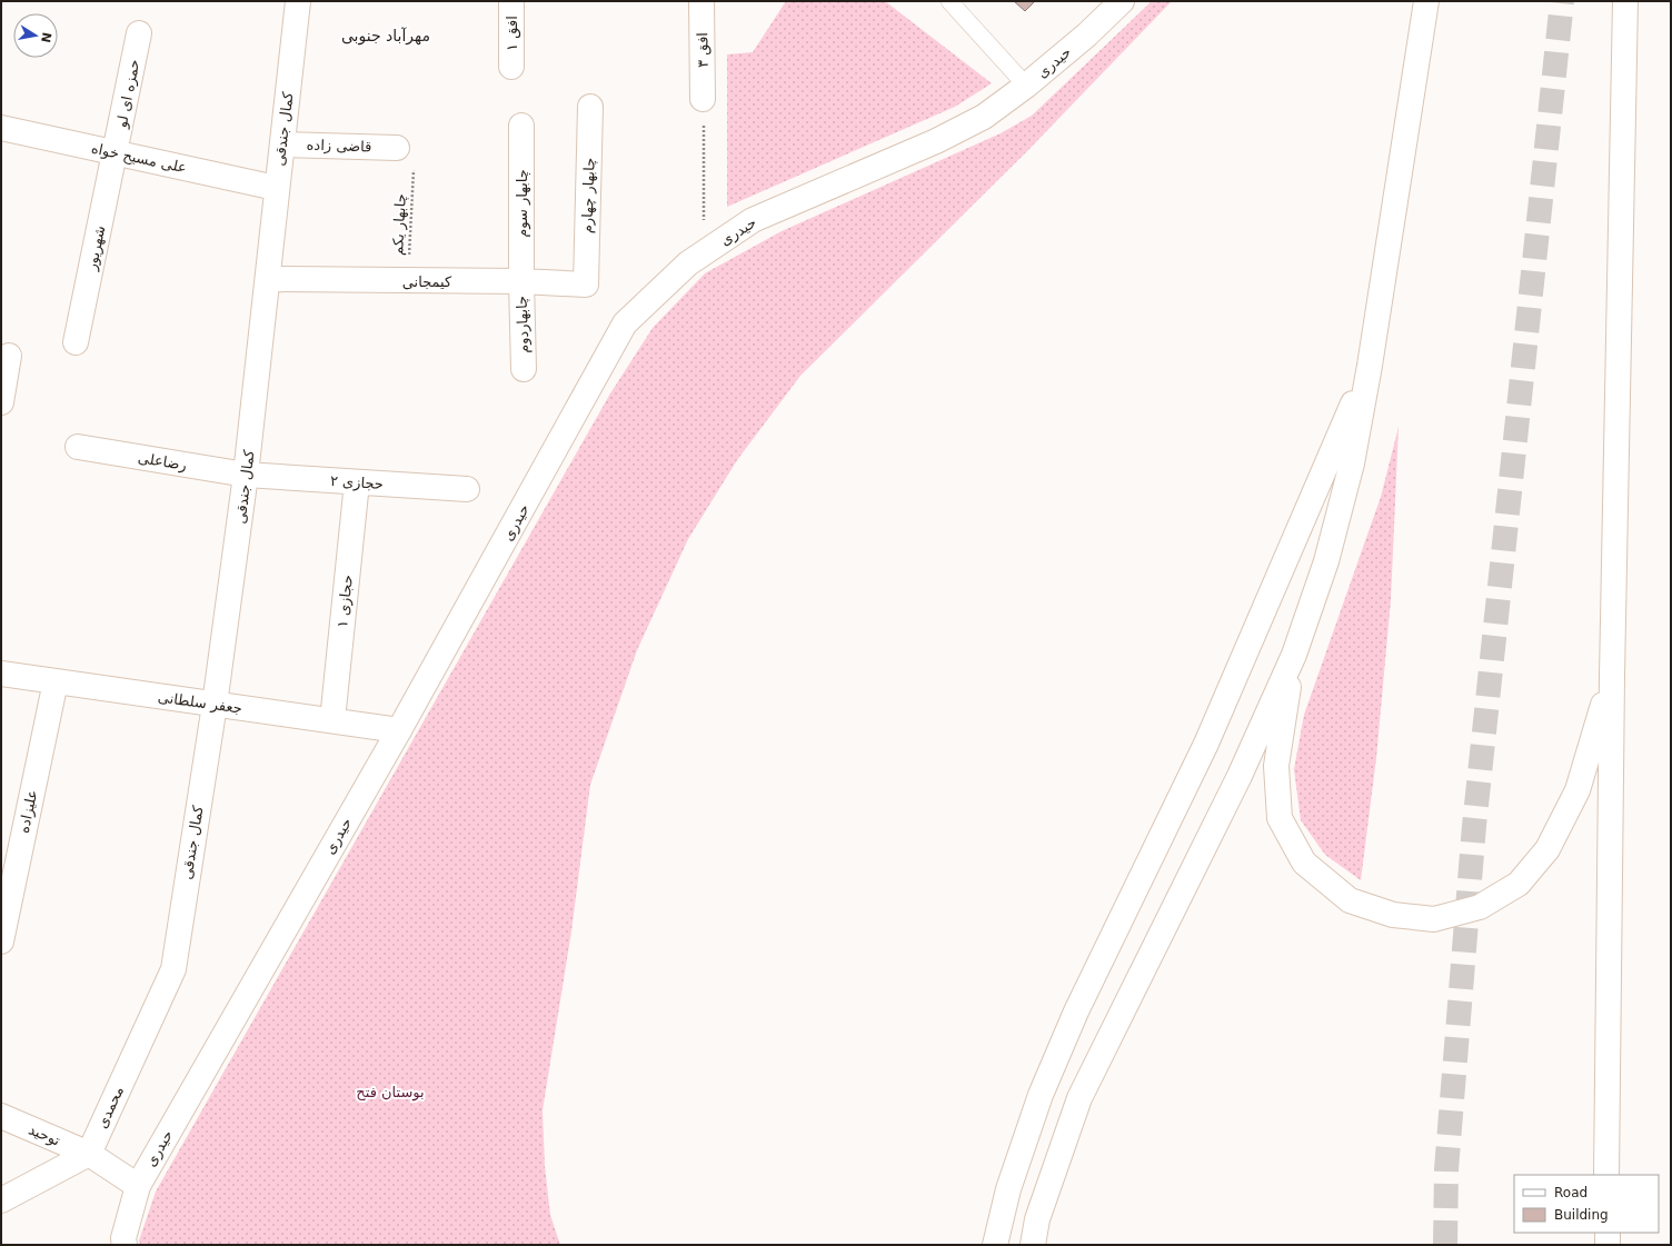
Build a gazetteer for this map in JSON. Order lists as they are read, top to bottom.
{
  "streets": {
    "main road": [
      "افق ۱",
      "افق ۳",
      "حیدری",
      "حمزه ای لو",
      "کمال جندقی",
      "قاضی زاده",
      "علی مسیح خواه",
      "چابهار چهارم",
      "چابهار سوم",
      "شهریور",
      "کیمجانی",
      "چابهاردوم",
      "رضاعلی",
      "حجازی ۲",
      "حجازی ۱",
      "جعفر سلطانی",
      "علیزاده",
      "محمدی",
      "توحید"
    ],
    "path": ["چابهار یکم"]
  },
  "crossings": [
    ["حیدری", "جعفر سلطانی"],
    ["حیدری", "توحید"],
    ["حمزه ای لو", "علی مسیح خواه"],
    ["حمزه ای لو", "شهریور"],
    ["کمال جندقی", "قاضی زاده"],
    ["کمال جندقی", "علی مسیح خواه"],
    ["کمال جندقی", "کیمجانی"],
    ["کمال جندقی", "رضاعلی"],
    ["کمال جندقی", "حجازی ۲"],
    ["کمال جندقی", "جعفر سلطانی"],
    ["کمال جندقی", "محمدی"],
    ["علی مسیح خواه", "شهریور"],
    ["چابهار چهارم", "کیمجانی"],
    ["چابهار سوم", "کیمجانی"],
    ["چابهار سوم", "چابهاردوم"],
    ["چابهار یکم", "کیمجانی"],
    ["کیمجانی", "چابهاردوم"],
    ["رضاعلی", "حجازی ۲"],
    ["حجازی ۲", "حجازی ۱"],
    ["حجازی ۱", "جعفر سلطانی"],
    ["جعفر سلطانی", "علیزاده"],
    ["محمدی", "توحید"]
  ],
  "districts": ["مهرآباد جنوبی"],
  "parks": ["بوستان فتح"],
  "legend": ["Road", "Building"],
  "north": "right"
}
